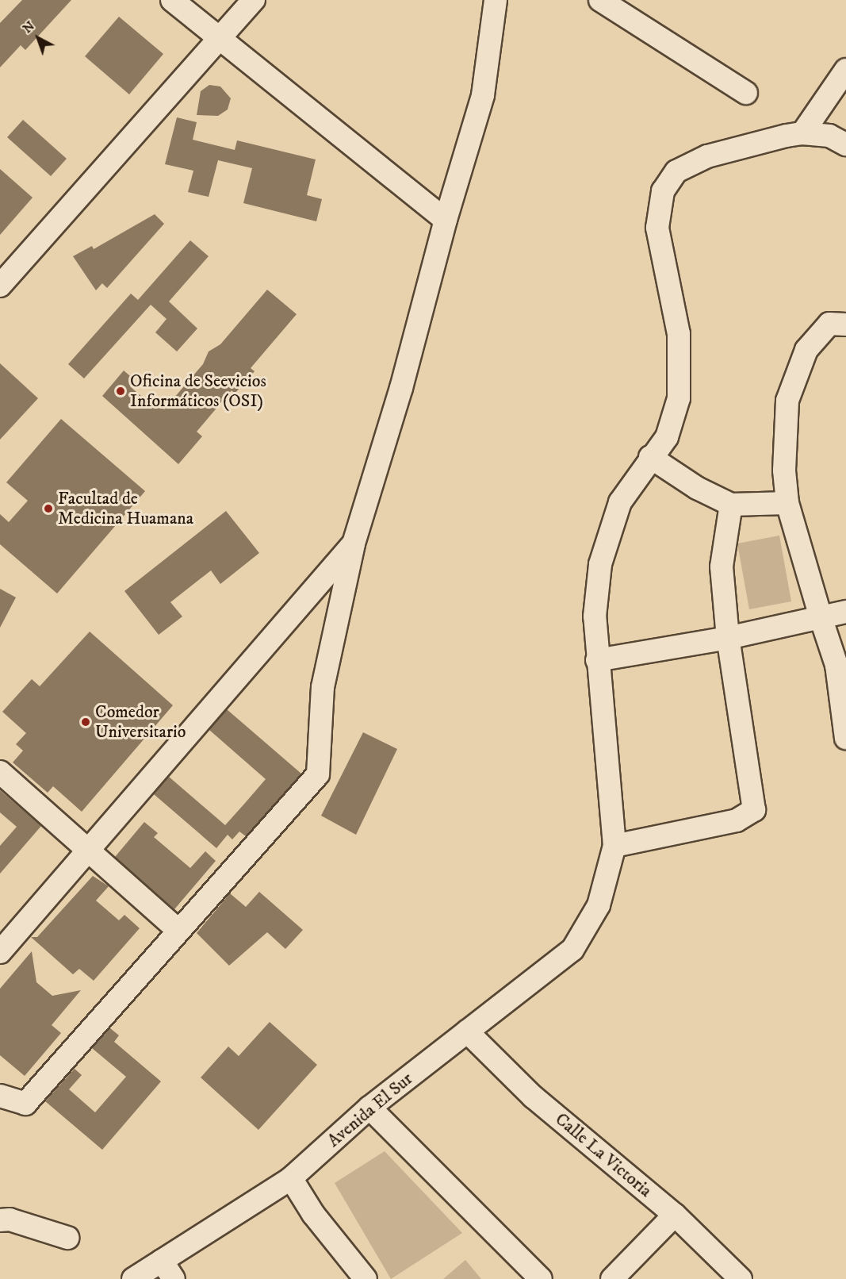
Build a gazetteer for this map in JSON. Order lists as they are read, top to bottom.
{
  "streets": {
    "street": ["Avenida El Sur", "Calle La Victoria"]
  },
  "crossings": [
    ["Avenida El Sur", "Calle La Victoria"]
  ],
  "places": ["Oficina de Seevicios Informáticos (OSI)", "Facultad de Medicina Huamana", "Comedor Universitario"],
  "north": "top left"
}
